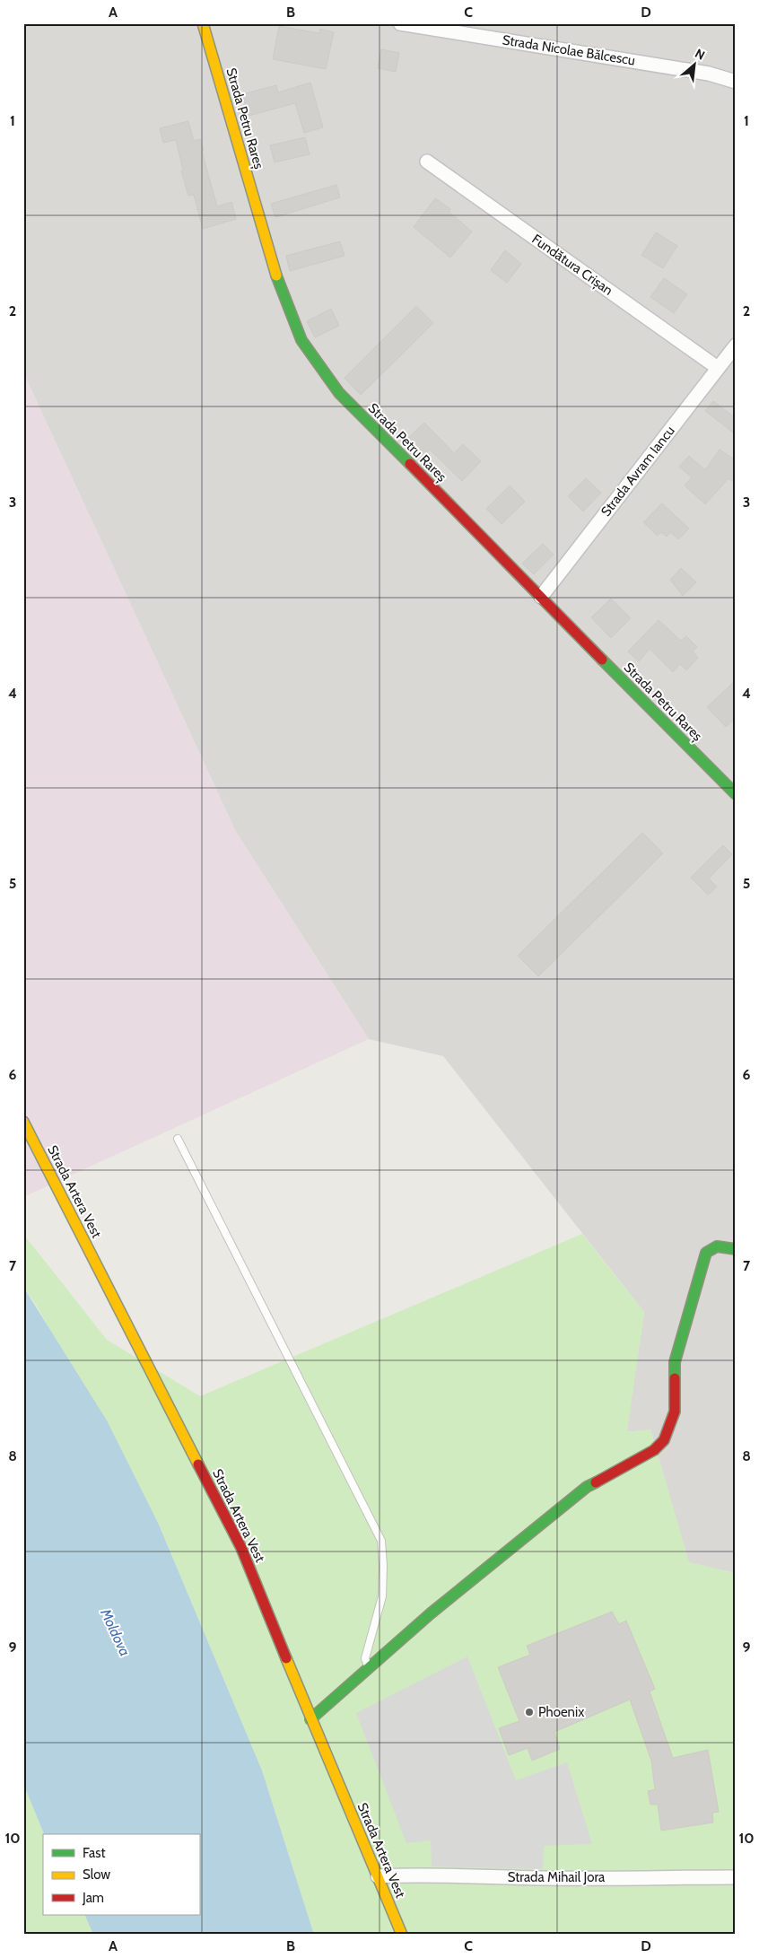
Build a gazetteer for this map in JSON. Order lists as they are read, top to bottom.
{
  "streets": {
    "street": [
      "Strada Nicolae Bălcescu",
      "Strada Petru Rareș",
      "Fundătura Crișan",
      "Strada Avram Iancu",
      "Strada Artera Vest",
      "Strada Mihail Jora"
    ]
  },
  "crossings": [
    ["Strada Petru Rareș", "Strada Avram Iancu"],
    ["Fundătura Crișan", "Strada Avram Iancu"],
    ["Strada Artera Vest", "Strada Mihail Jora"]
  ],
  "water": ["Moldova"],
  "places": ["Phoenix"],
  "legend": ["Fast", "Slow", "Jam"],
  "north": "top right",
  "grid": {
    "columns": [
      "A",
      "B",
      "C",
      "D"
    ],
    "rows": [
      "1",
      "2",
      "3",
      "4",
      "5",
      "6",
      "7",
      "8",
      "9",
      "10"
    ]
  }
}
